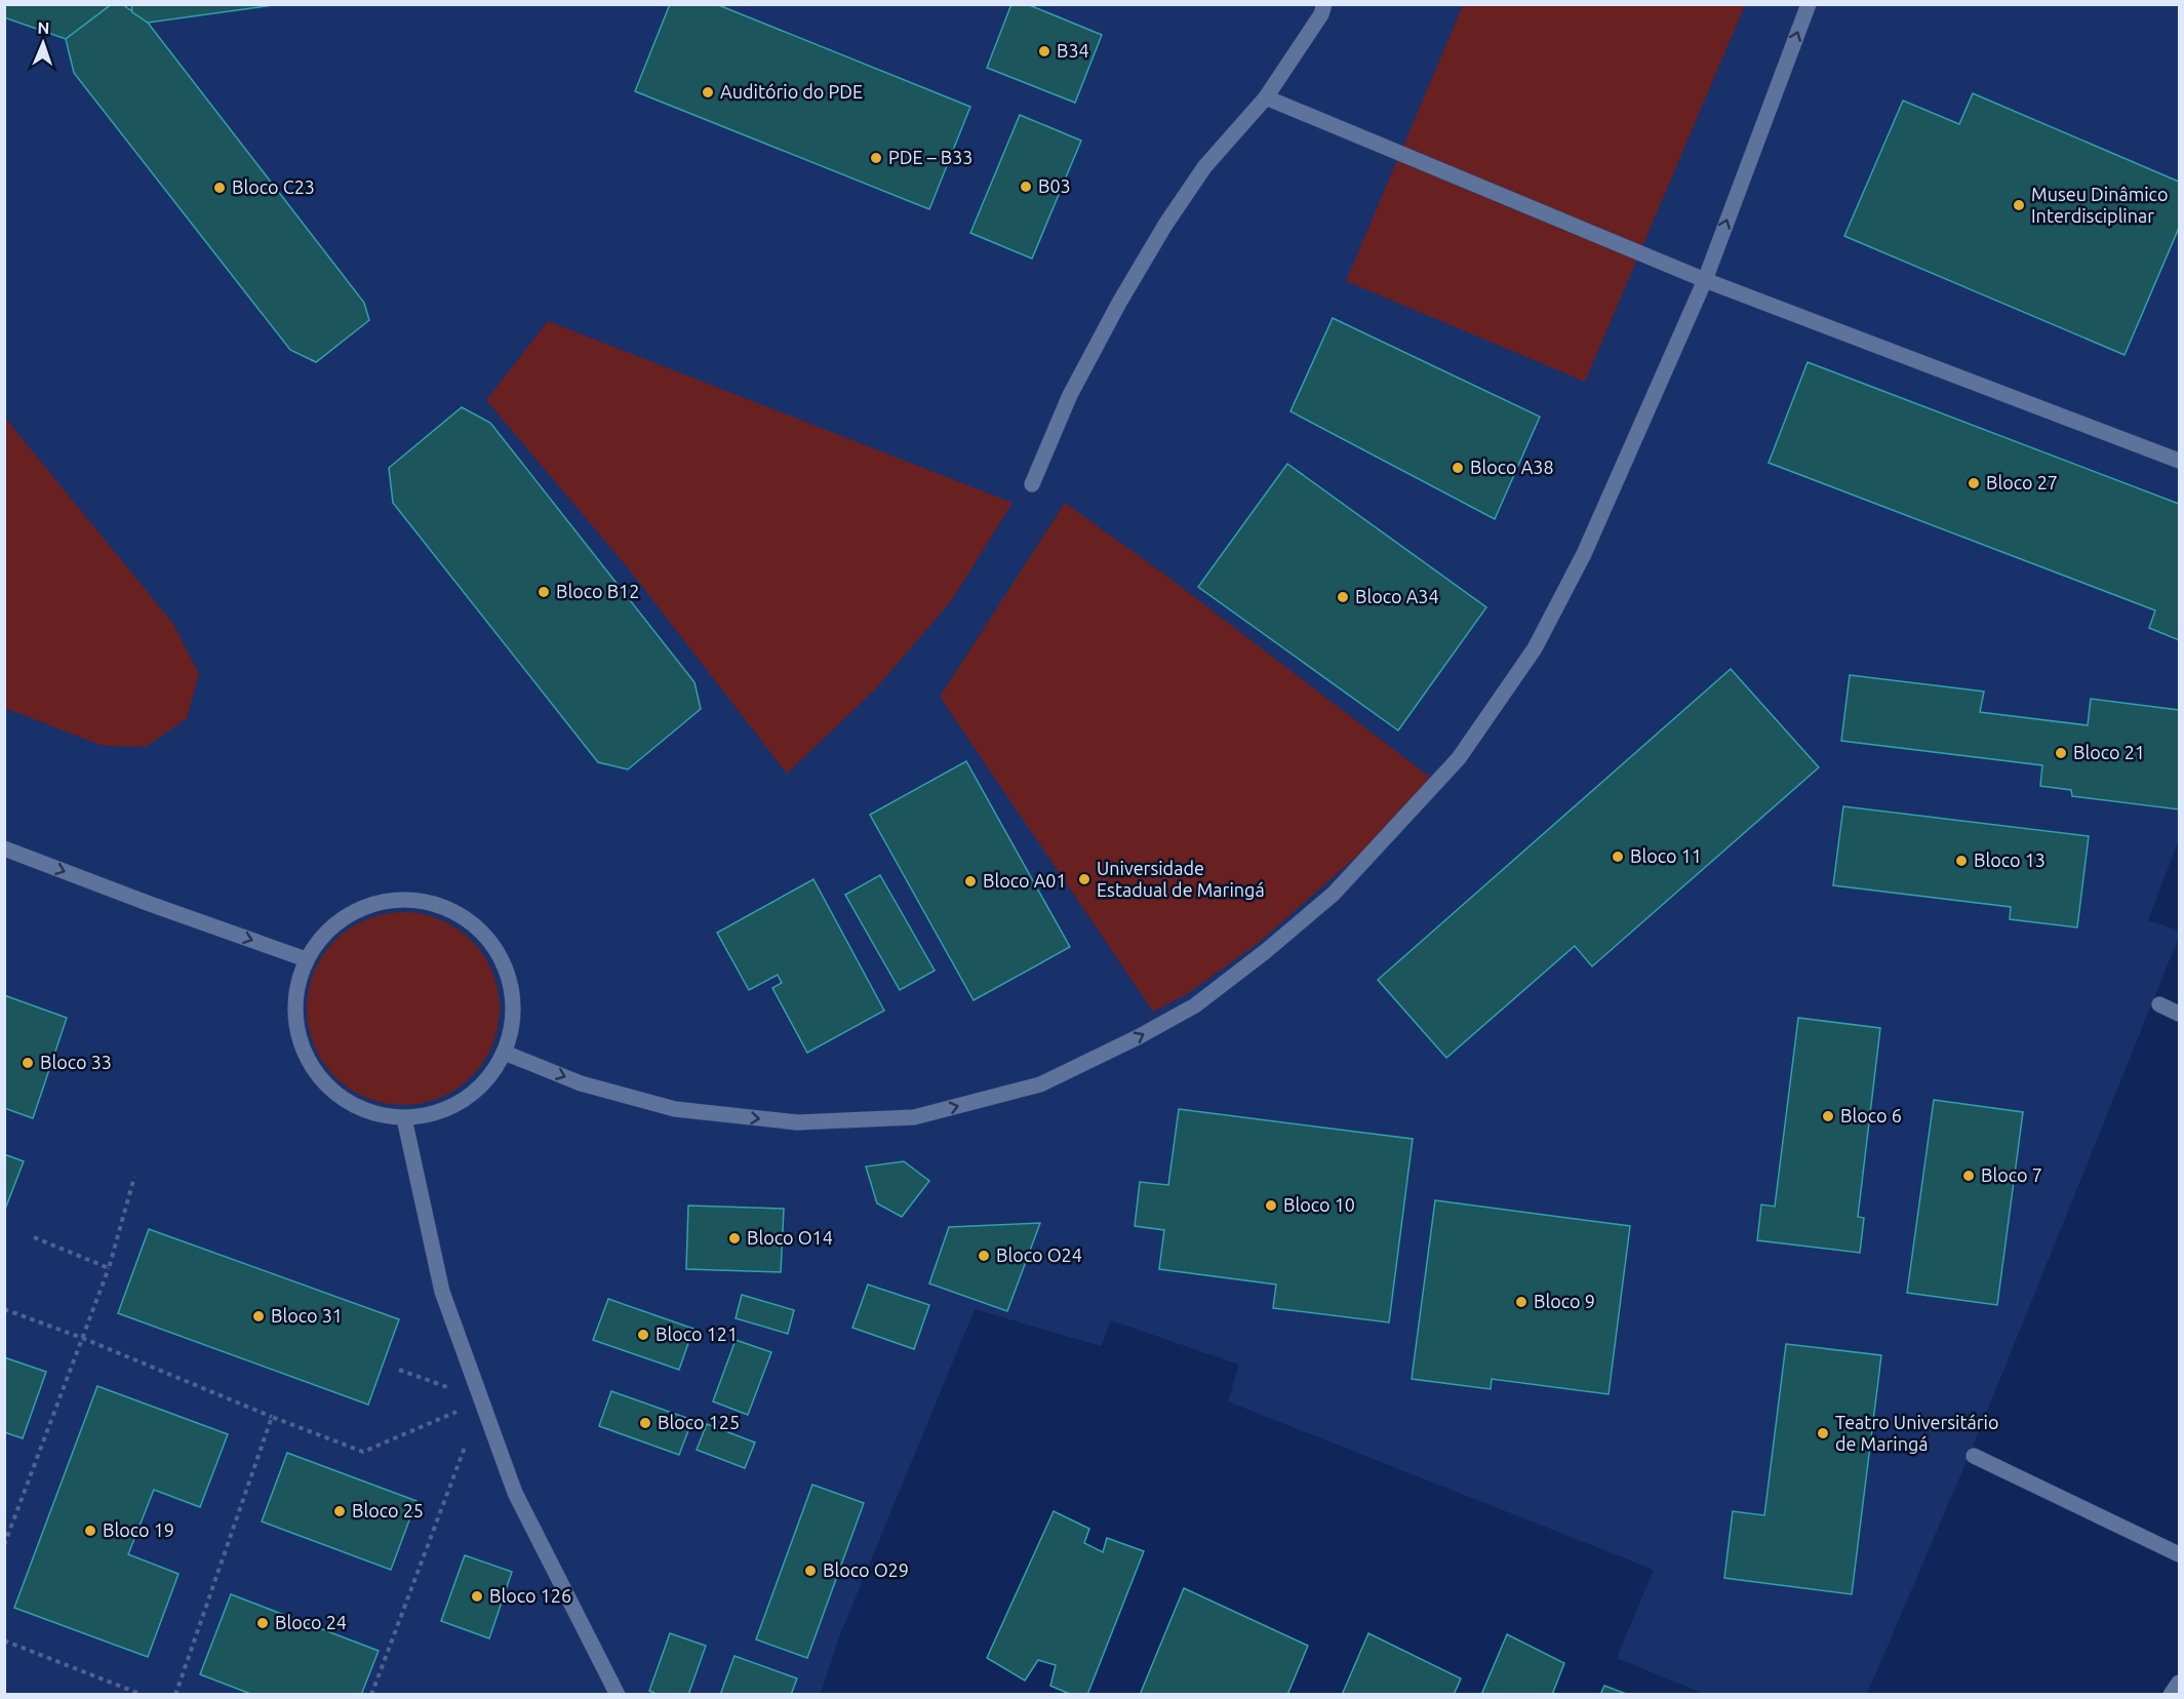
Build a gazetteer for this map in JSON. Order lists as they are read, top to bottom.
{
  "places": [
    "B34",
    "Auditório do PDE",
    "PDE – B33",
    "B03",
    "Bloco C23",
    "Museu Dinâmico Interdisciplinar",
    "Bloco A38",
    "Bloco 27",
    "Bloco B12",
    "Bloco A34",
    "Bloco 21",
    "Bloco 11",
    "Bloco 13",
    "Universidade Estadual de Maringá",
    "Bloco A01",
    "Bloco 33",
    "Bloco 6",
    "Bloco 7",
    "Bloco 10",
    "Bloco O14",
    "Bloco O24",
    "Bloco 9",
    "Bloco 31",
    "Bloco 121",
    "Bloco 125",
    "Teatro Universitário de Maringá",
    "Bloco 25",
    "Bloco 19",
    "Bloco O29",
    "Bloco 126",
    "Bloco 24"
  ],
  "north": "top"
}
